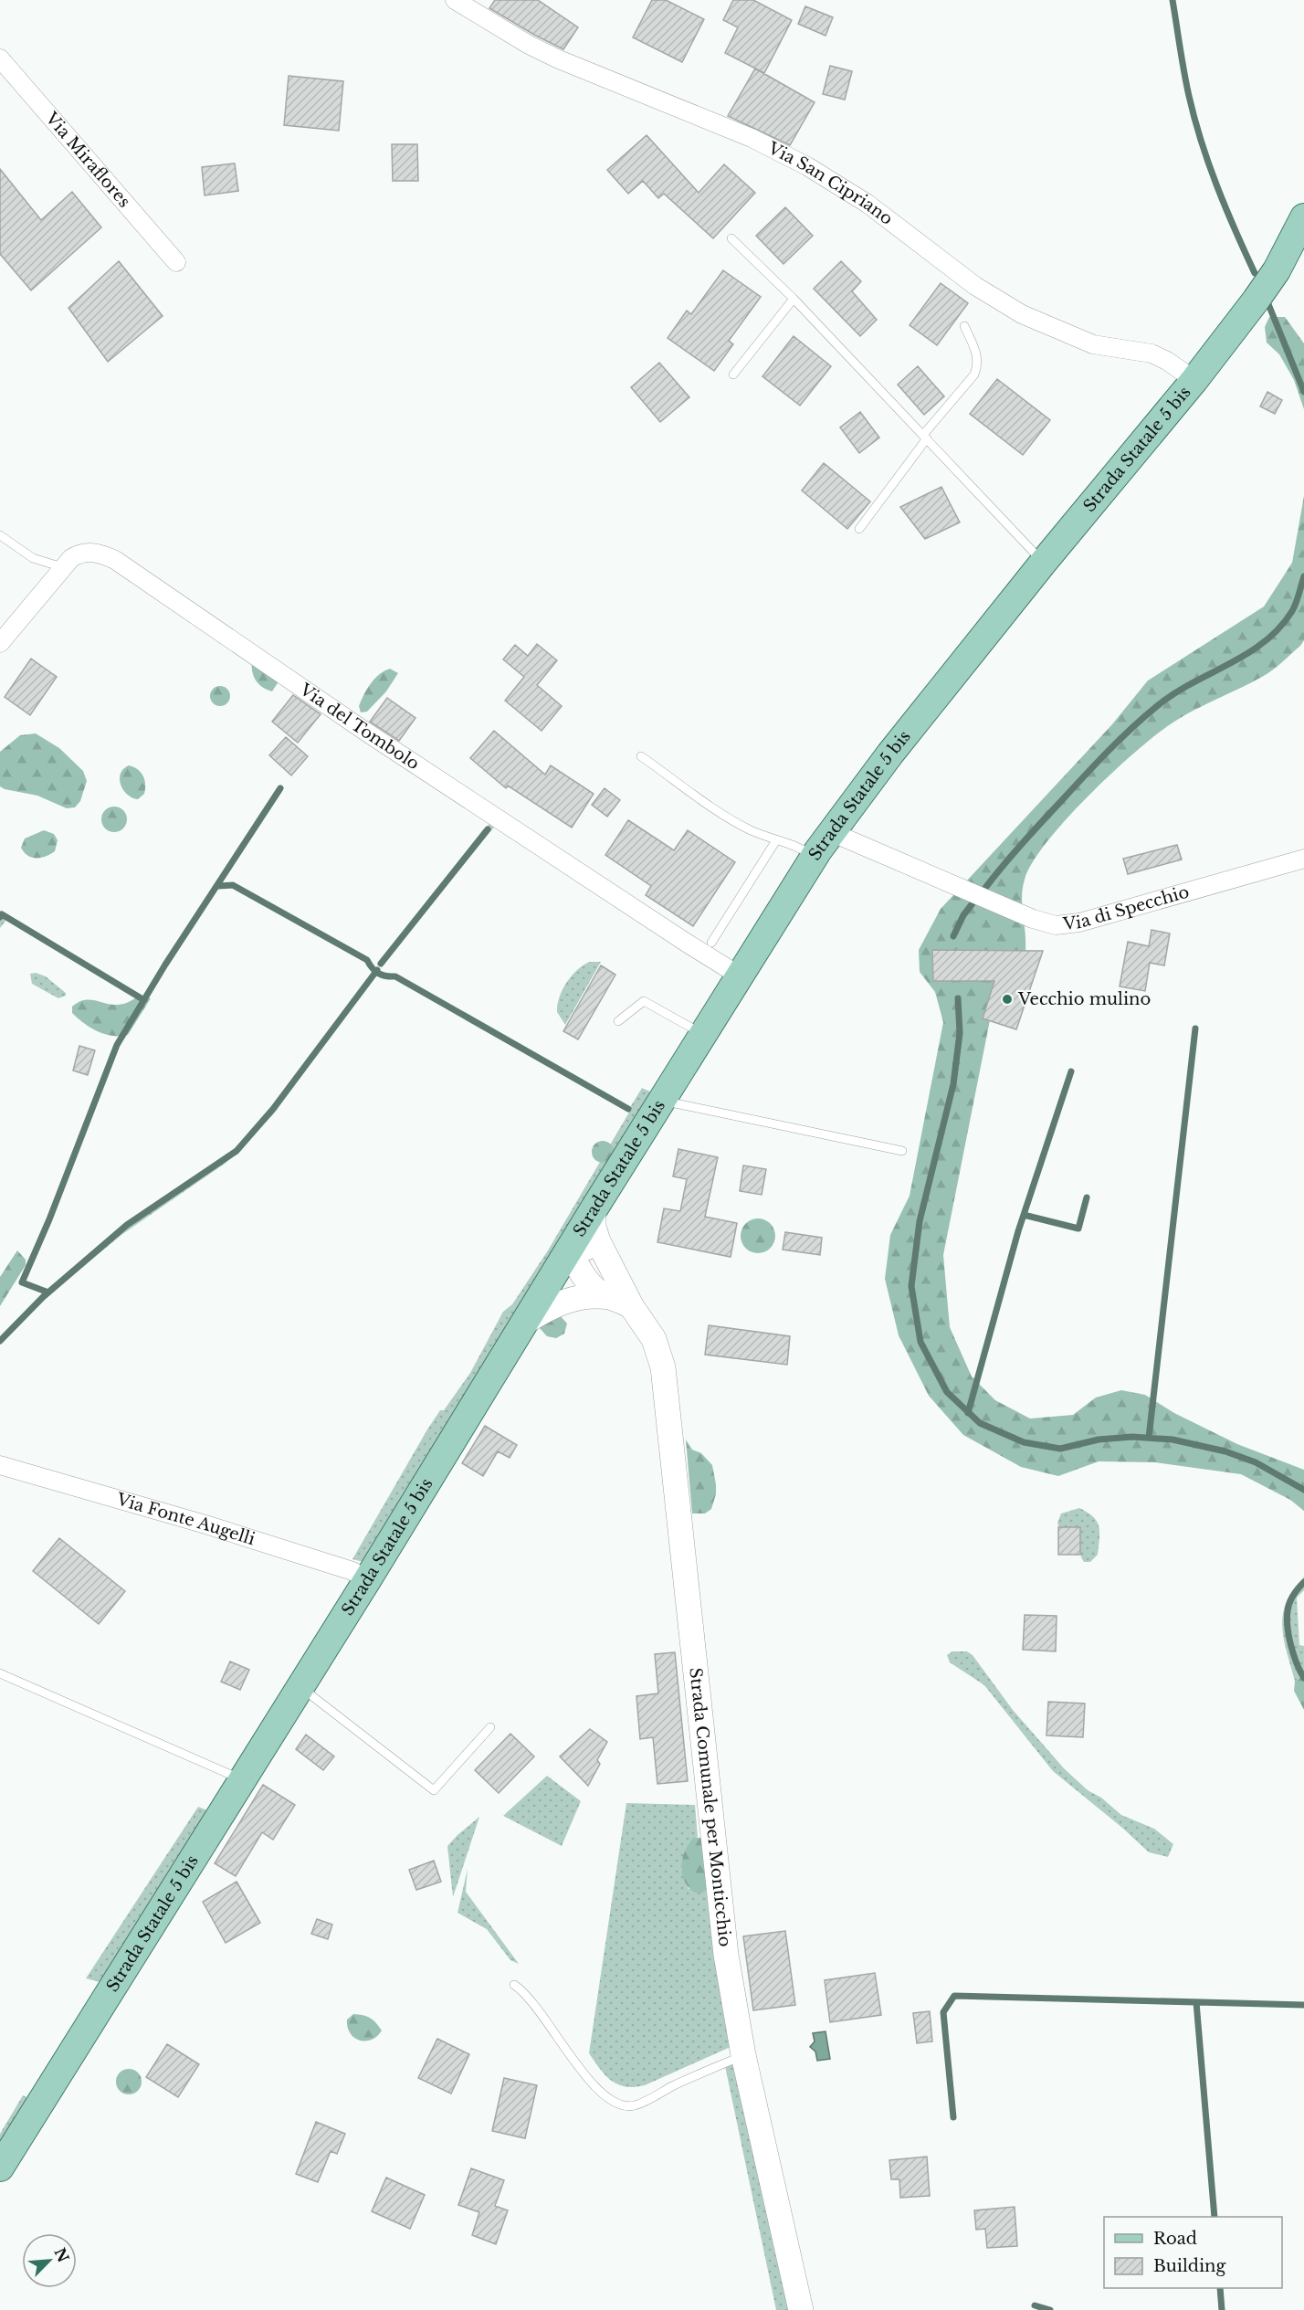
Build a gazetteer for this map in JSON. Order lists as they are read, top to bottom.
{
  "streets": {
    "main road": ["Strada Statale 5 bis", "Strada Comunale per Monticchio"],
    "street": [
      "Via Miraflores",
      "Via San Cipriano",
      "Via del Tombolo",
      "Via di Specchio",
      "Via Fonte Augelli"
    ]
  },
  "crossings": [
    ["Via San Cipriano", "Strada Statale 5 bis"],
    ["Strada Statale 5 bis", "Via del Tombolo"],
    ["Strada Statale 5 bis", "Via di Specchio"],
    ["Strada Statale 5 bis", "Via Fonte Augelli"],
    ["Strada Statale 5 bis", "Strada Comunale per Monticchio"]
  ],
  "places": ["Vecchio mulino"],
  "legend": ["Road", "Building"],
  "north": "top right"
}
